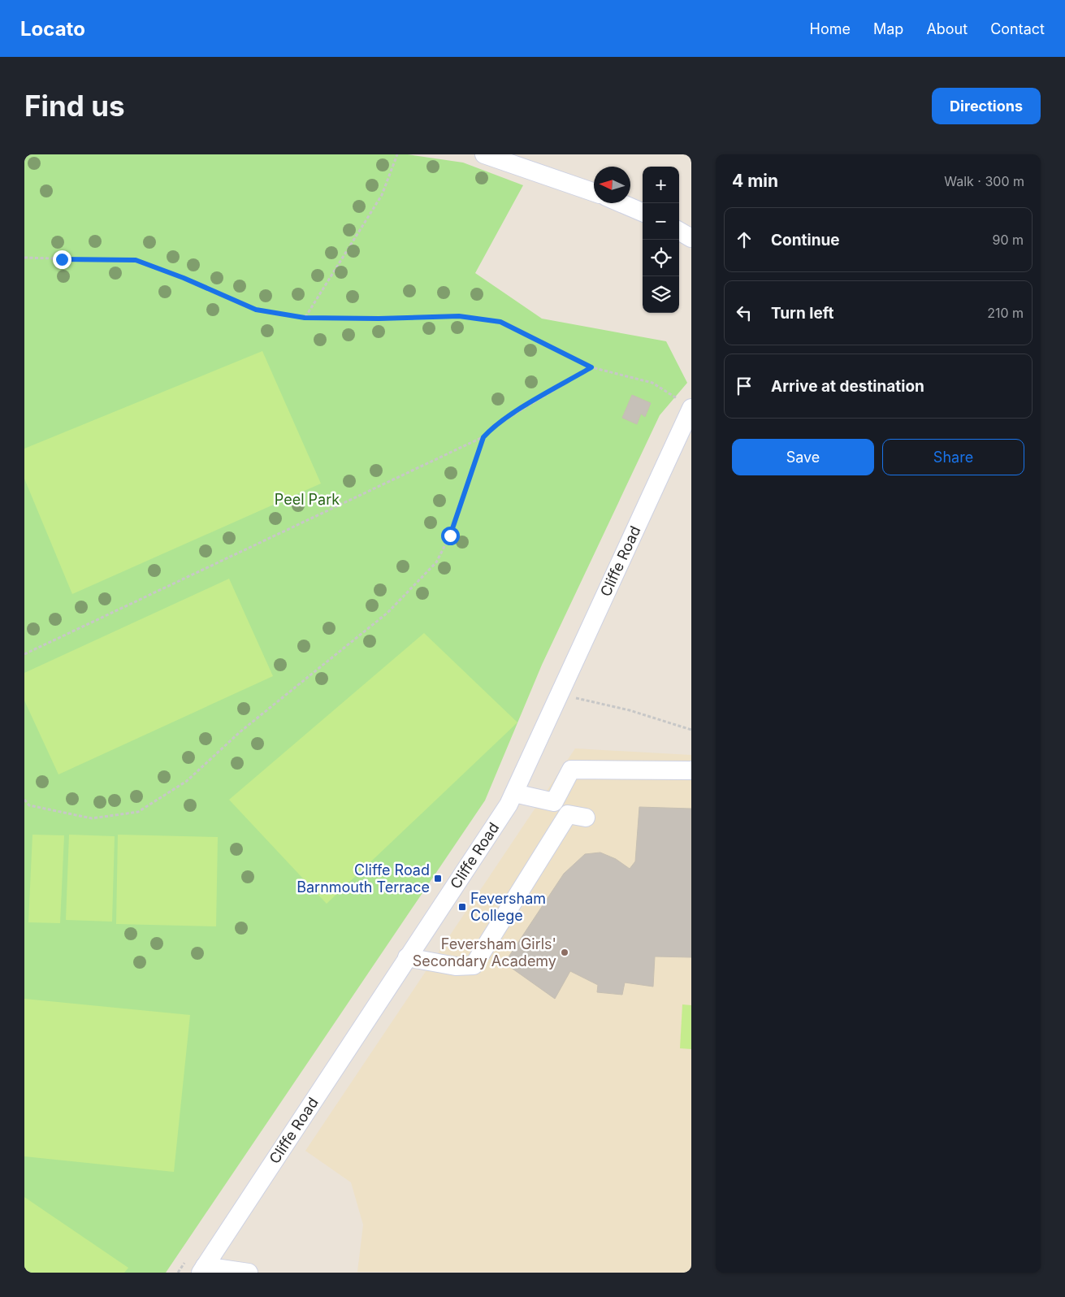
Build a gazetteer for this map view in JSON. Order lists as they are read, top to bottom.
{
  "streets": {
    "street": ["Cliffe Road"]
  },
  "parks": ["Peel Park"],
  "places": {
    "transit": ["Cliffe Road Barnmouth Terrace", "Feversham College"],
    "other": ["Feversham Girls' Secondary Academy"]
  },
  "north": "left",
  "page": {
    "header": "Locato",
    "nav": [
      "Home",
      "Map",
      "About",
      "Contact"
    ],
    "buttons": [
      "Directions",
      ["Save", "Share"]
    ],
    "title": "Find us",
    "heading": ["4 min", "Walk · 300 m"],
    "map_buttons": ["+", "−"],
    "list": [
      ["Continue", "90 m"],
      ["Turn left", "210 m"],
      "Arrive at destination"
    ]
  }
}
